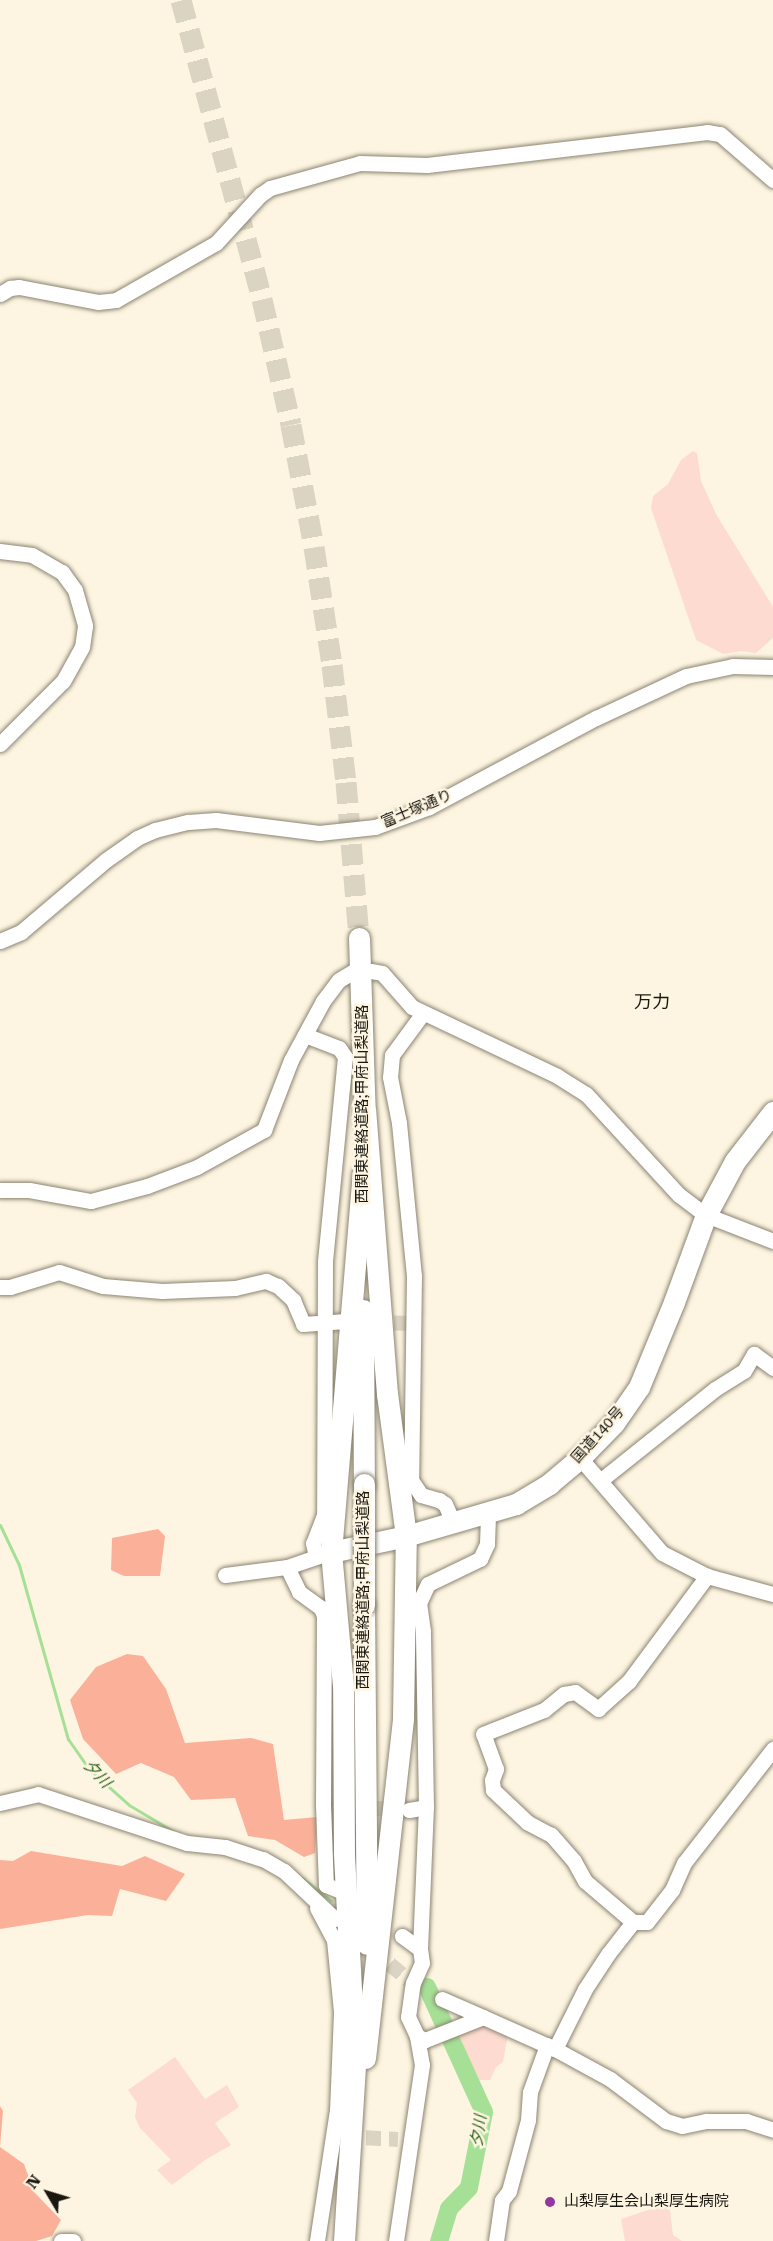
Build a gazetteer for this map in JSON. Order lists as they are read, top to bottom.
{
  "streets": {
    "highway": ["西関東連絡道路;甲府山梨道路", "国道140号"],
    "street": ["富士塚通り"]
  },
  "districts": ["万力"],
  "water": ["夕川"],
  "places": ["山梨厚生会山梨厚生病院"],
  "north": "top left"
}
